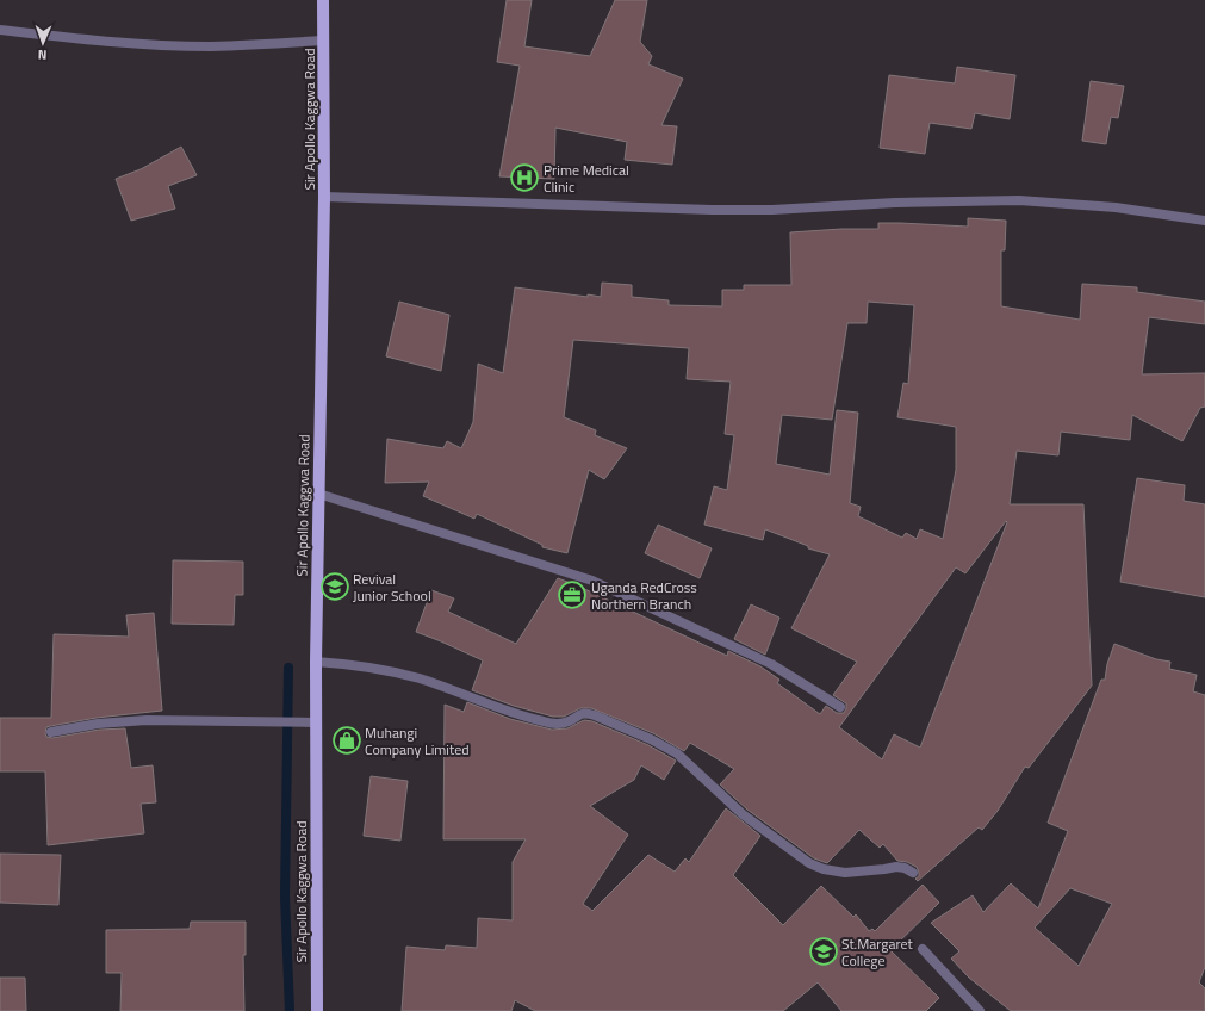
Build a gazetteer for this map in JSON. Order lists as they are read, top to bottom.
{
  "streets": {
    "main road": ["Sir Apollo Kaggwa Road"]
  },
  "places": {
    "hospital": ["Prime Medical Clinic"],
    "school or university": ["Revival Junior School", "St.Margaret College"],
    "office": ["Uganda RedCross Northern Branch"],
    "shop": ["Muhangi Company Limited"]
  },
  "north": "bottom"
}
